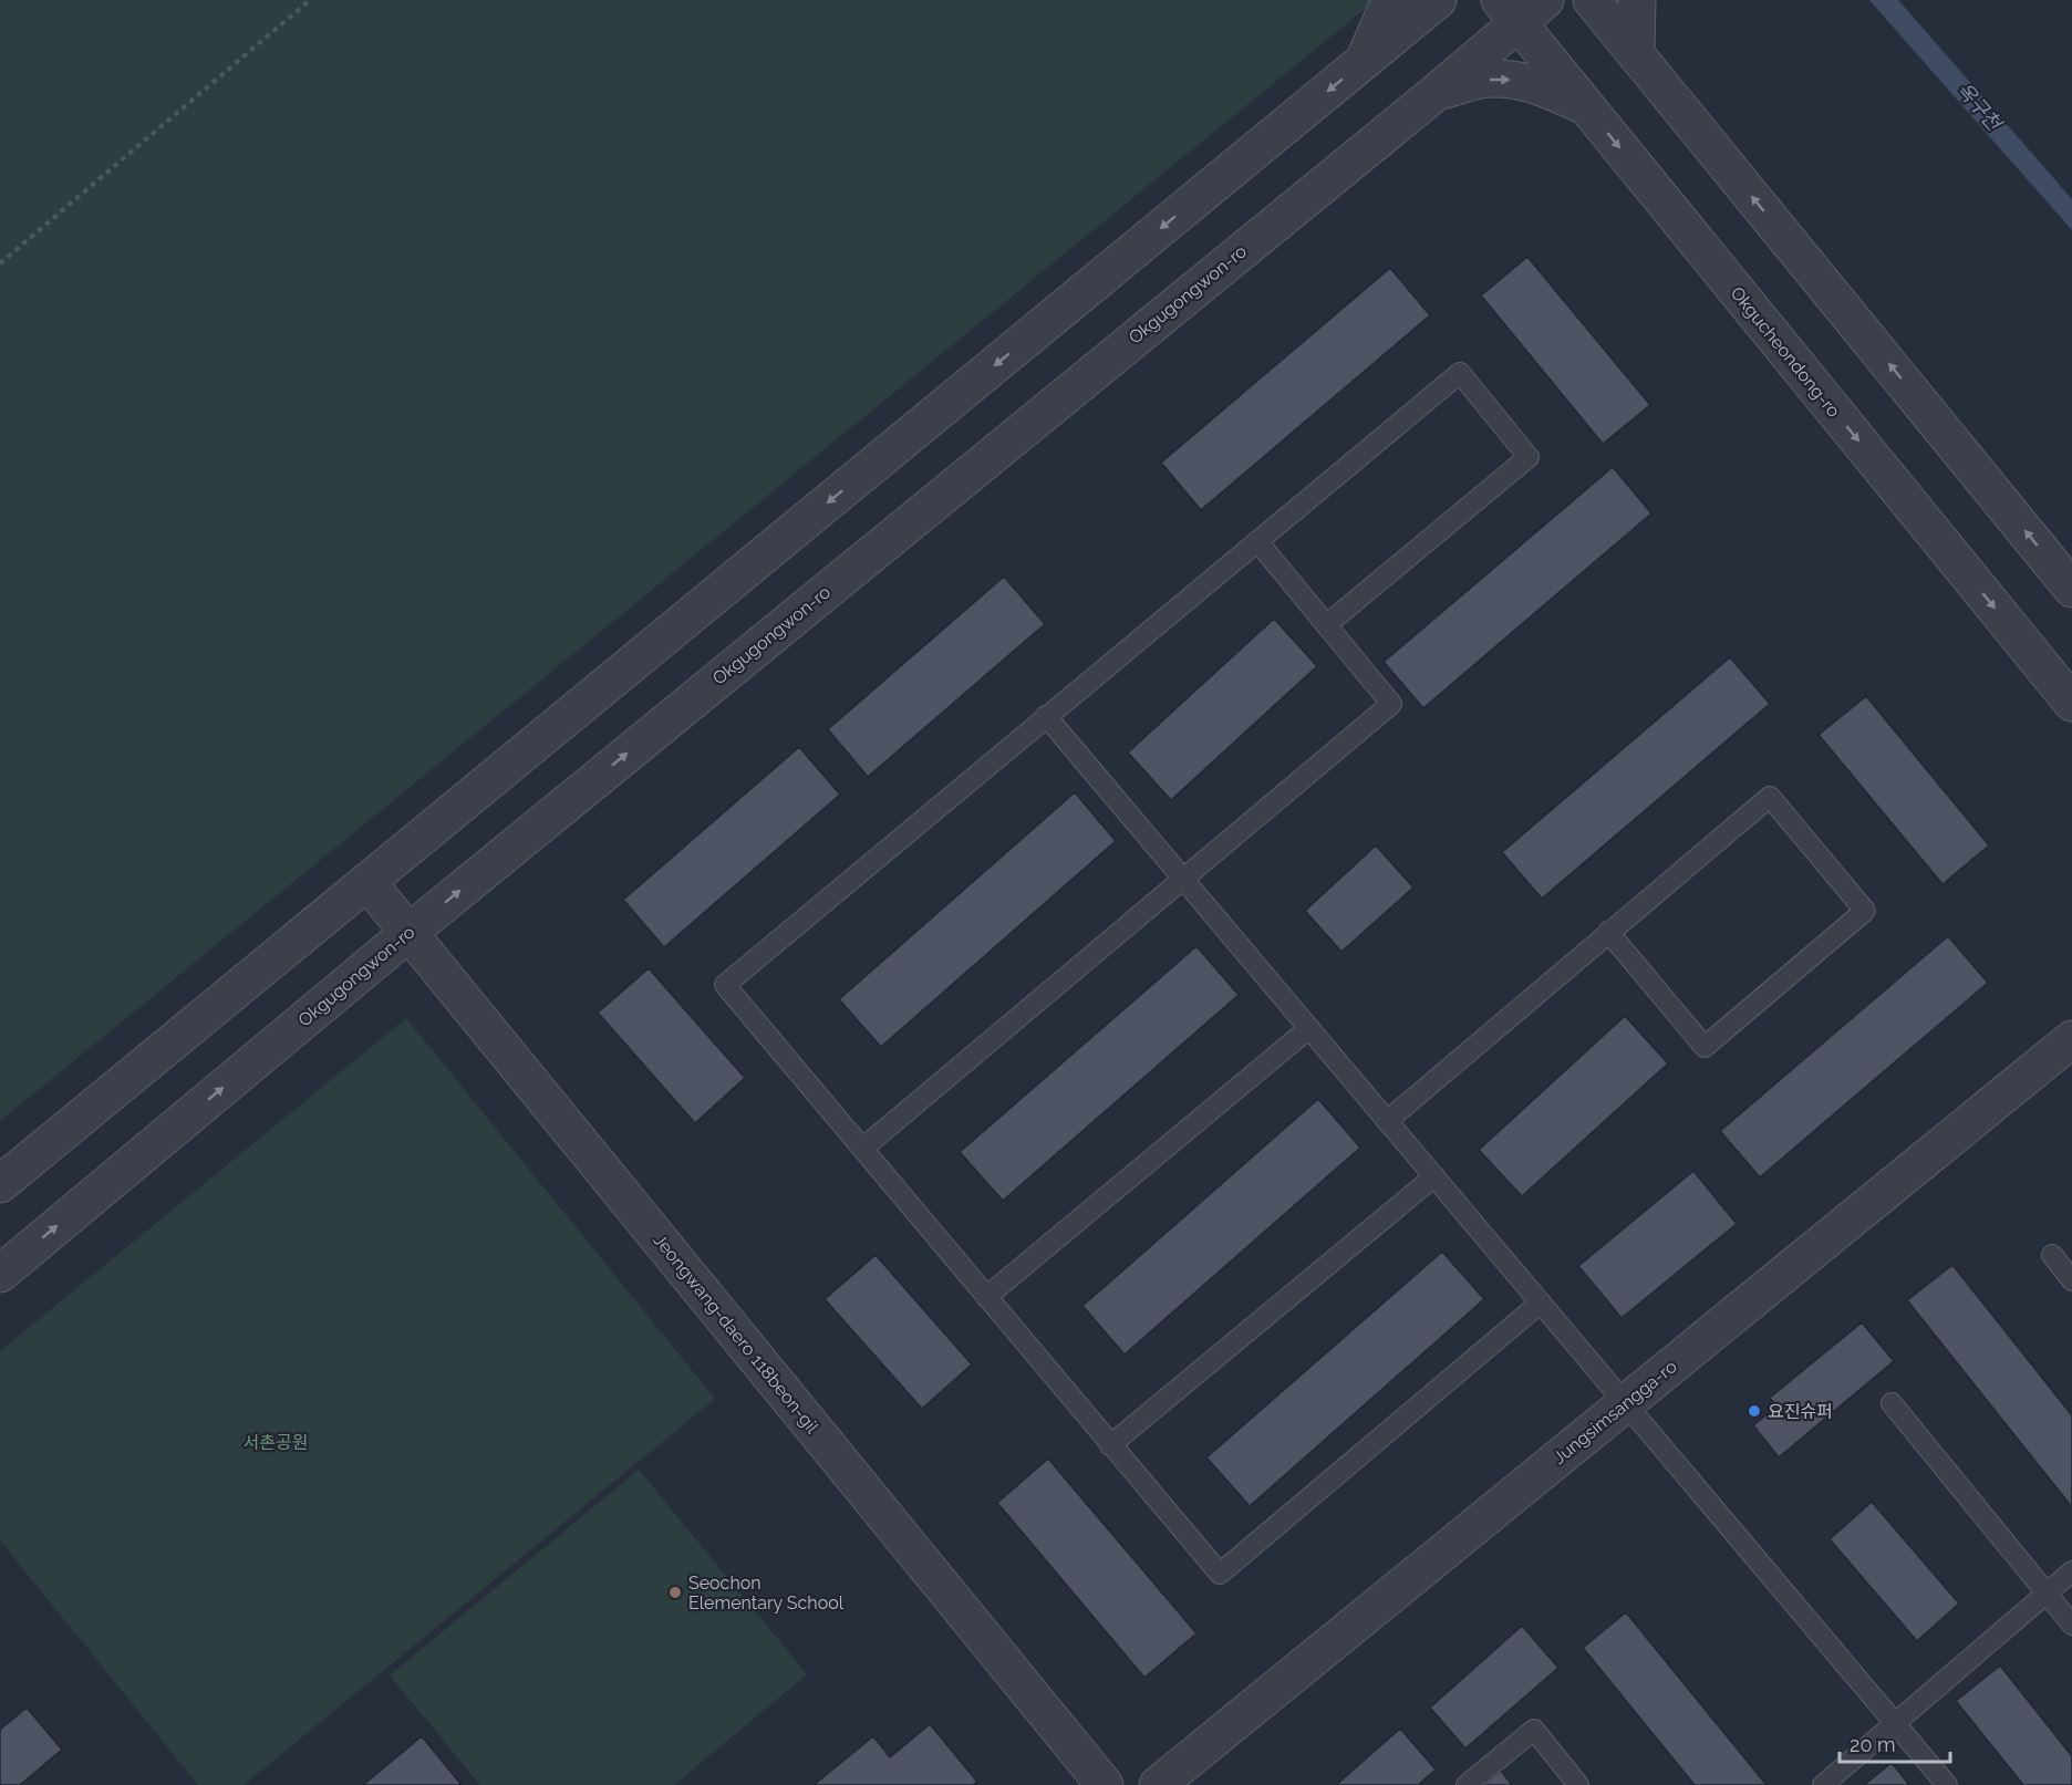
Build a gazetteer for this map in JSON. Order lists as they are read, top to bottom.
{
  "streets": {
    "street": [
      "Okgugongwon-ro",
      "Okgucheondong-ro",
      "Jeongwang-daero 118beon-gil",
      "Jungsimsangga-ro"
    ]
  },
  "crossings": [
    ["Okgugongwon-ro", "Okgucheondong-ro"],
    ["Okgugongwon-ro", "Jeongwang-daero 118beon-gil"]
  ],
  "water": ["옥구천"],
  "parks": ["서촌공원"],
  "places": ["요진슈퍼", "Seochon Elementary School"],
  "scale_bar": "20 m"
}
